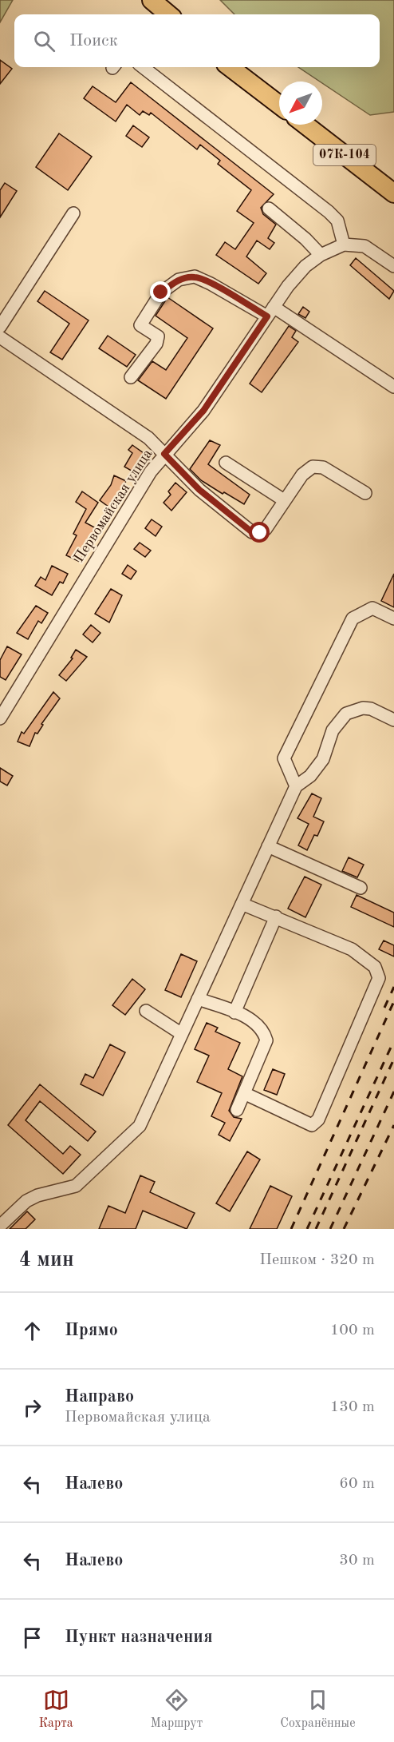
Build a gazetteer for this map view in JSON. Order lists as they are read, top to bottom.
{
  "streets": {
    "highway": ["07К-104"],
    "street": ["Первомайская улица"]
  },
  "north": "bottom left",
  "page": {
    "search": "Поиск",
    "heading": ["4 мин", "Пешком · 320 m"],
    "list": [
      ["Прямо", "100 m"],
      ["Направо", "Первомайская улица", "130 m"],
      ["Налево", "60 m"],
      ["Налево", "30 m"],
      "Пункт назначения"
    ],
    "nav": ["Карта", "Маршрут", "Сохранённые"]
  }
}
